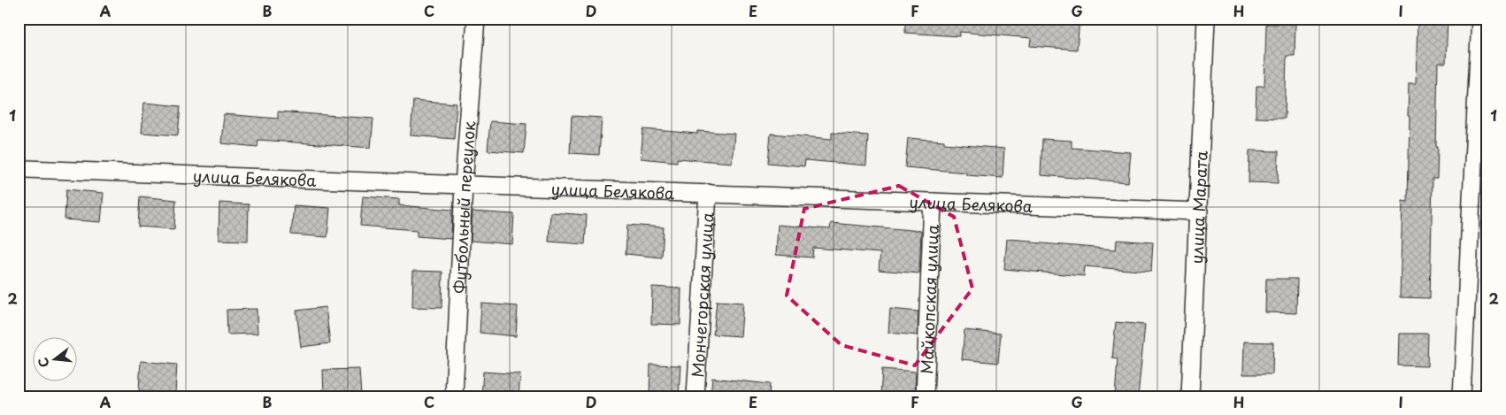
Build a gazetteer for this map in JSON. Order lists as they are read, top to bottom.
{
  "streets": {
    "street": [
      "улица Белякова",
      "Футбольный переулок",
      "улица Марата",
      "Мончегорская улица",
      "Майкопская улица"
    ]
  },
  "crossings": [
    ["улица Белякова", "Футбольный переулок"],
    ["улица Белякова", "улица Марата"],
    ["улица Белякова", "Мончегорская улица"],
    ["улица Белякова", "Майкопская улица"]
  ],
  "north": "left",
  "grid": {
    "columns": [
      "A",
      "B",
      "C",
      "D",
      "E",
      "F",
      "G",
      "H",
      "I"
    ],
    "rows": ["1", "2"]
  }
}
